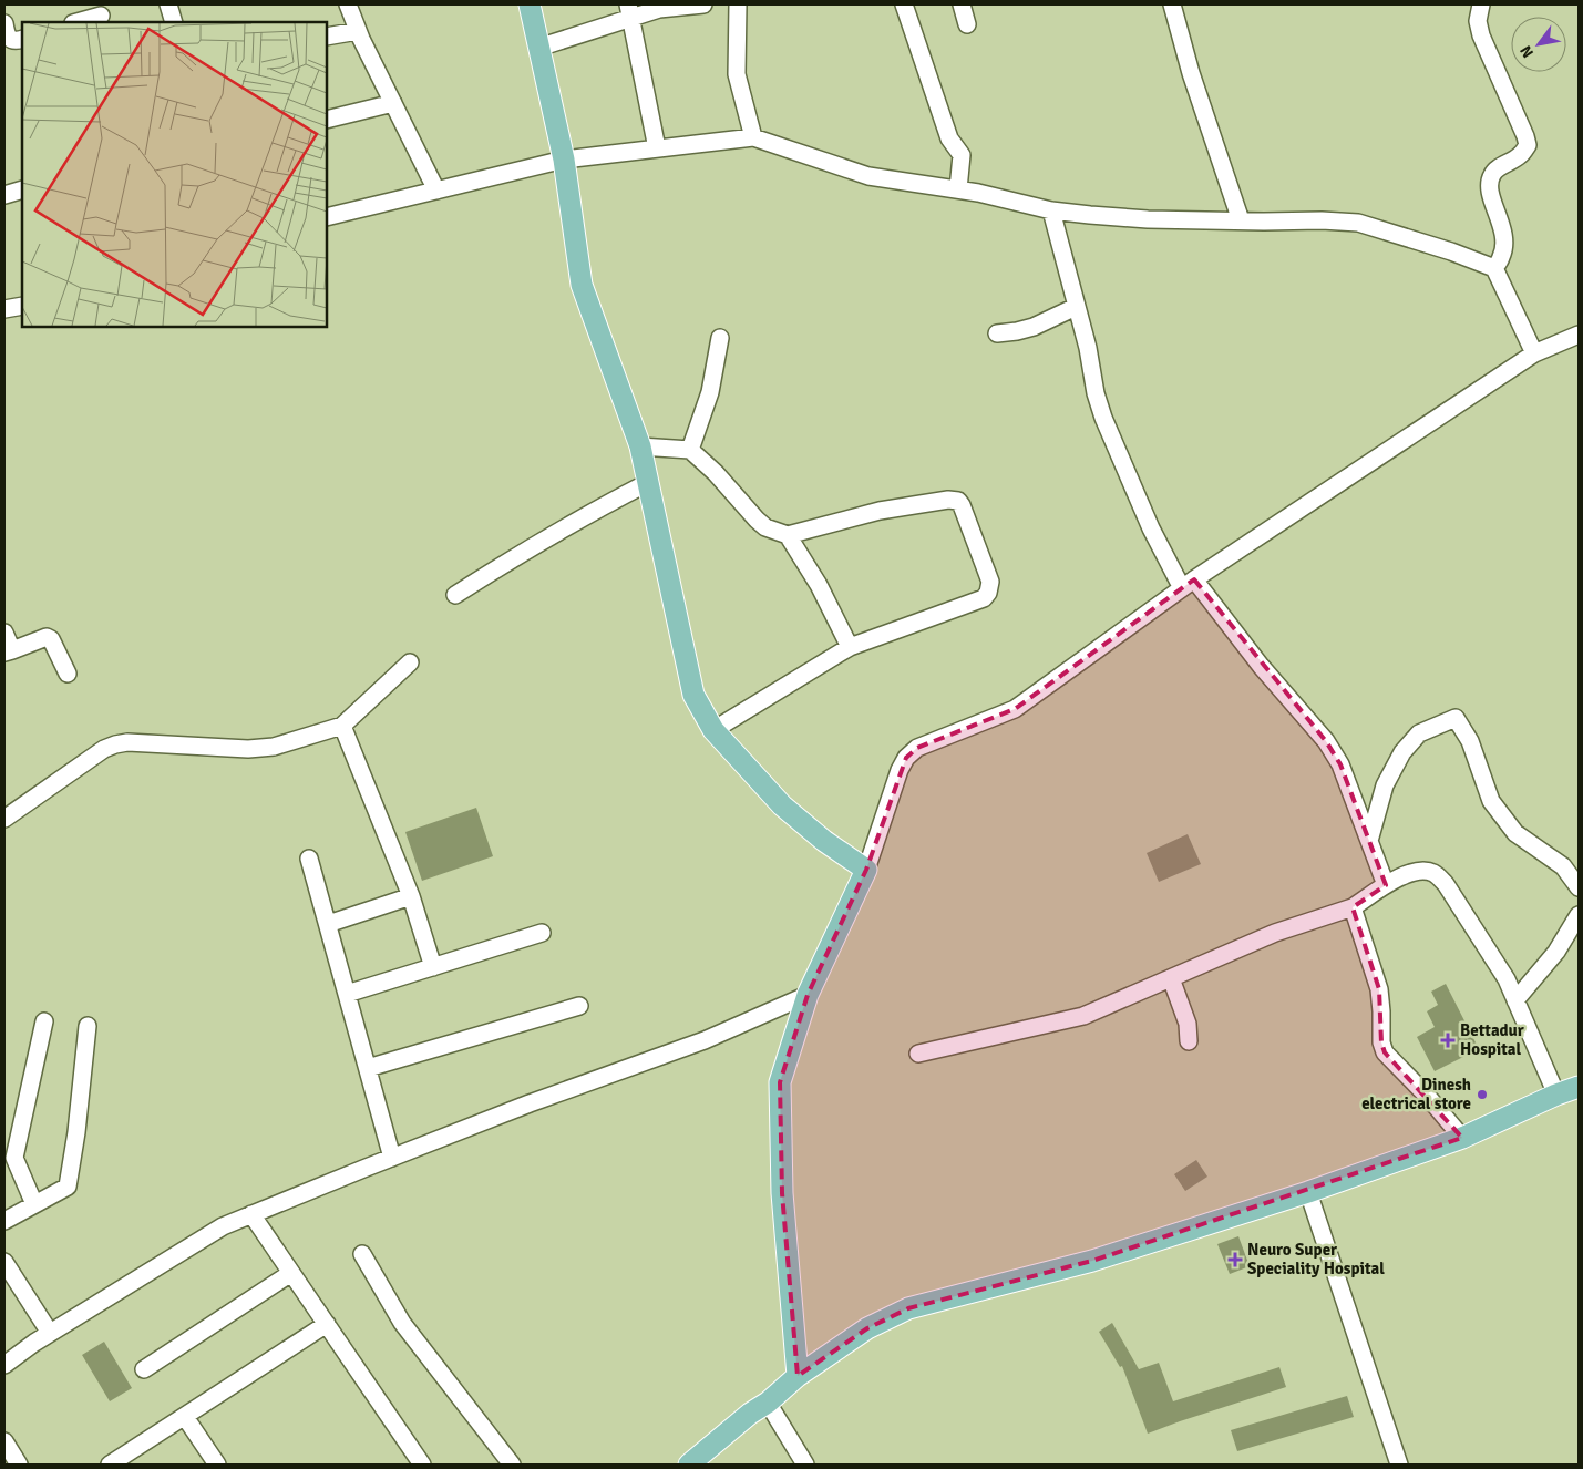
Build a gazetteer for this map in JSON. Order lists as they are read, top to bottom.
{
  "places": {
    "health": ["Bettadur Hospital", "Neuro Super Speciality Hospital"],
    "other": ["Dinesh electrical store"]
  },
  "north": "bottom left"
}
